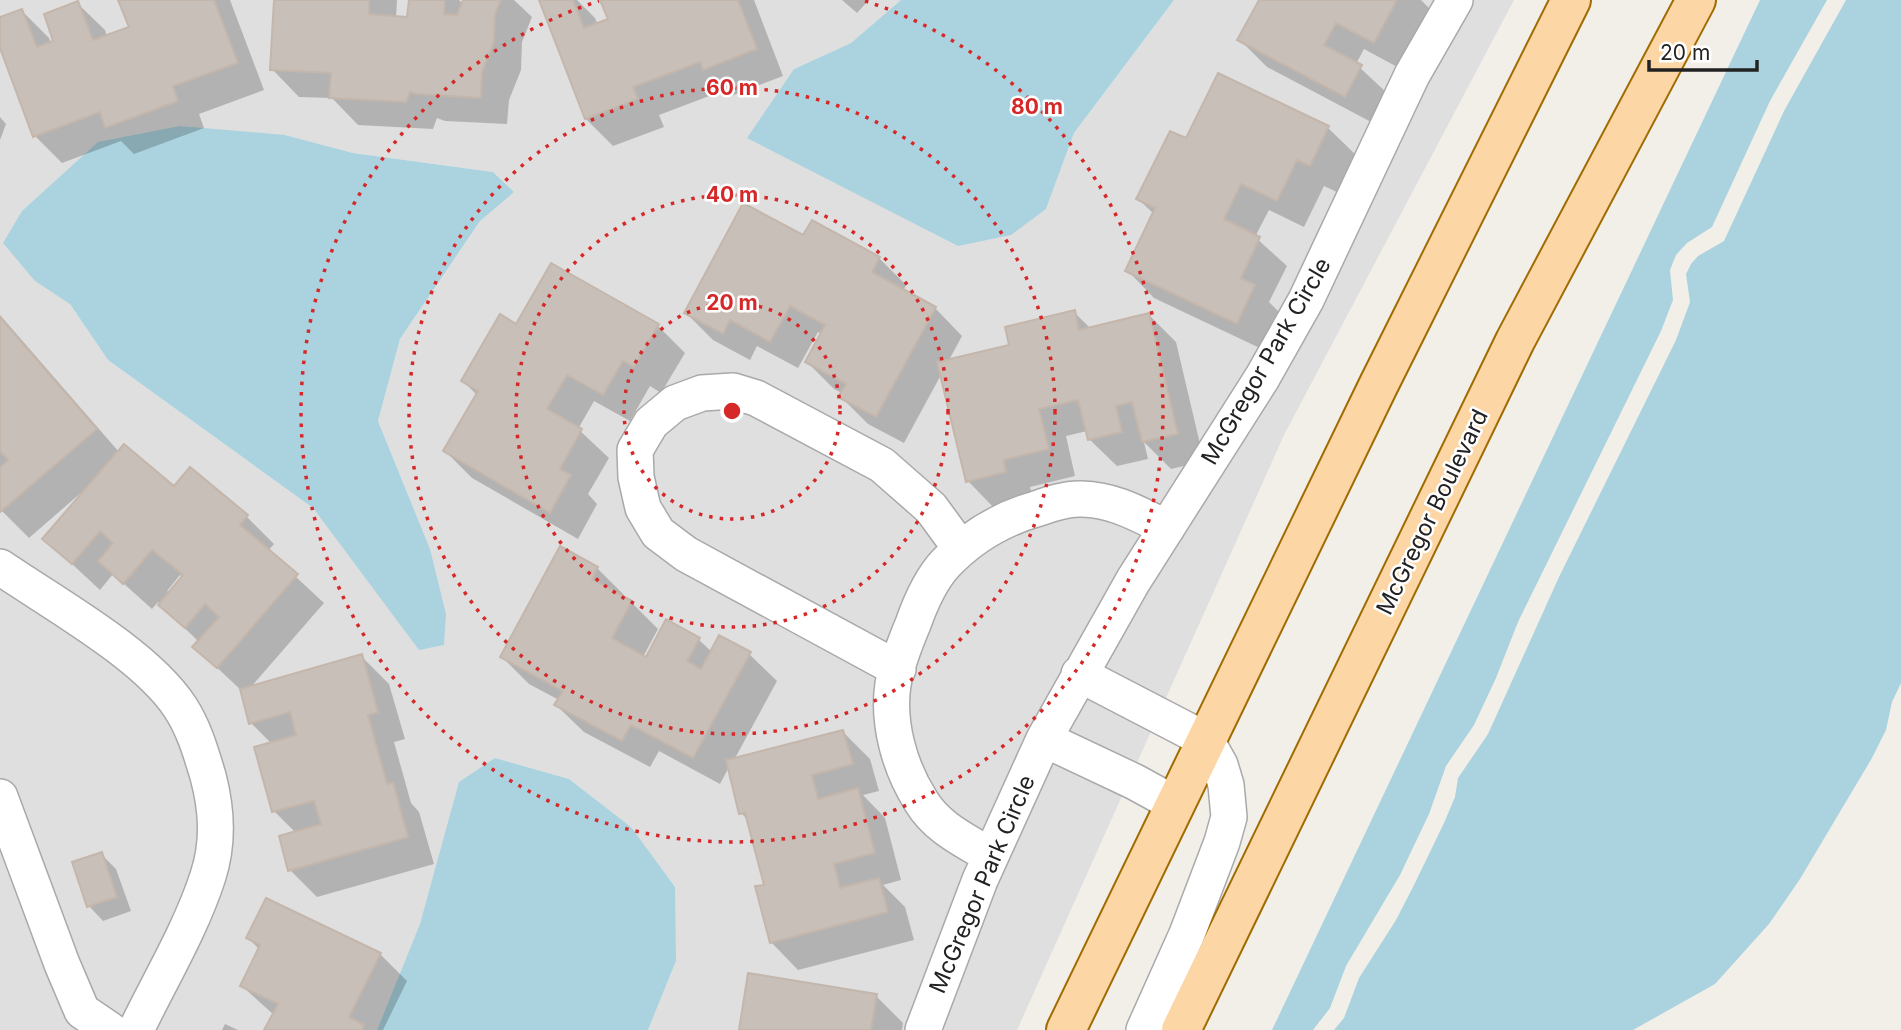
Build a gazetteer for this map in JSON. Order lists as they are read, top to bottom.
{
  "streets": {
    "main road": ["McGregor Boulevard"],
    "street": ["McGregor Park Circle"]
  },
  "scale_bar": "20 m",
  "rings": [
    "60 m",
    "80 m",
    "40 m",
    "20 m"
  ]
}
